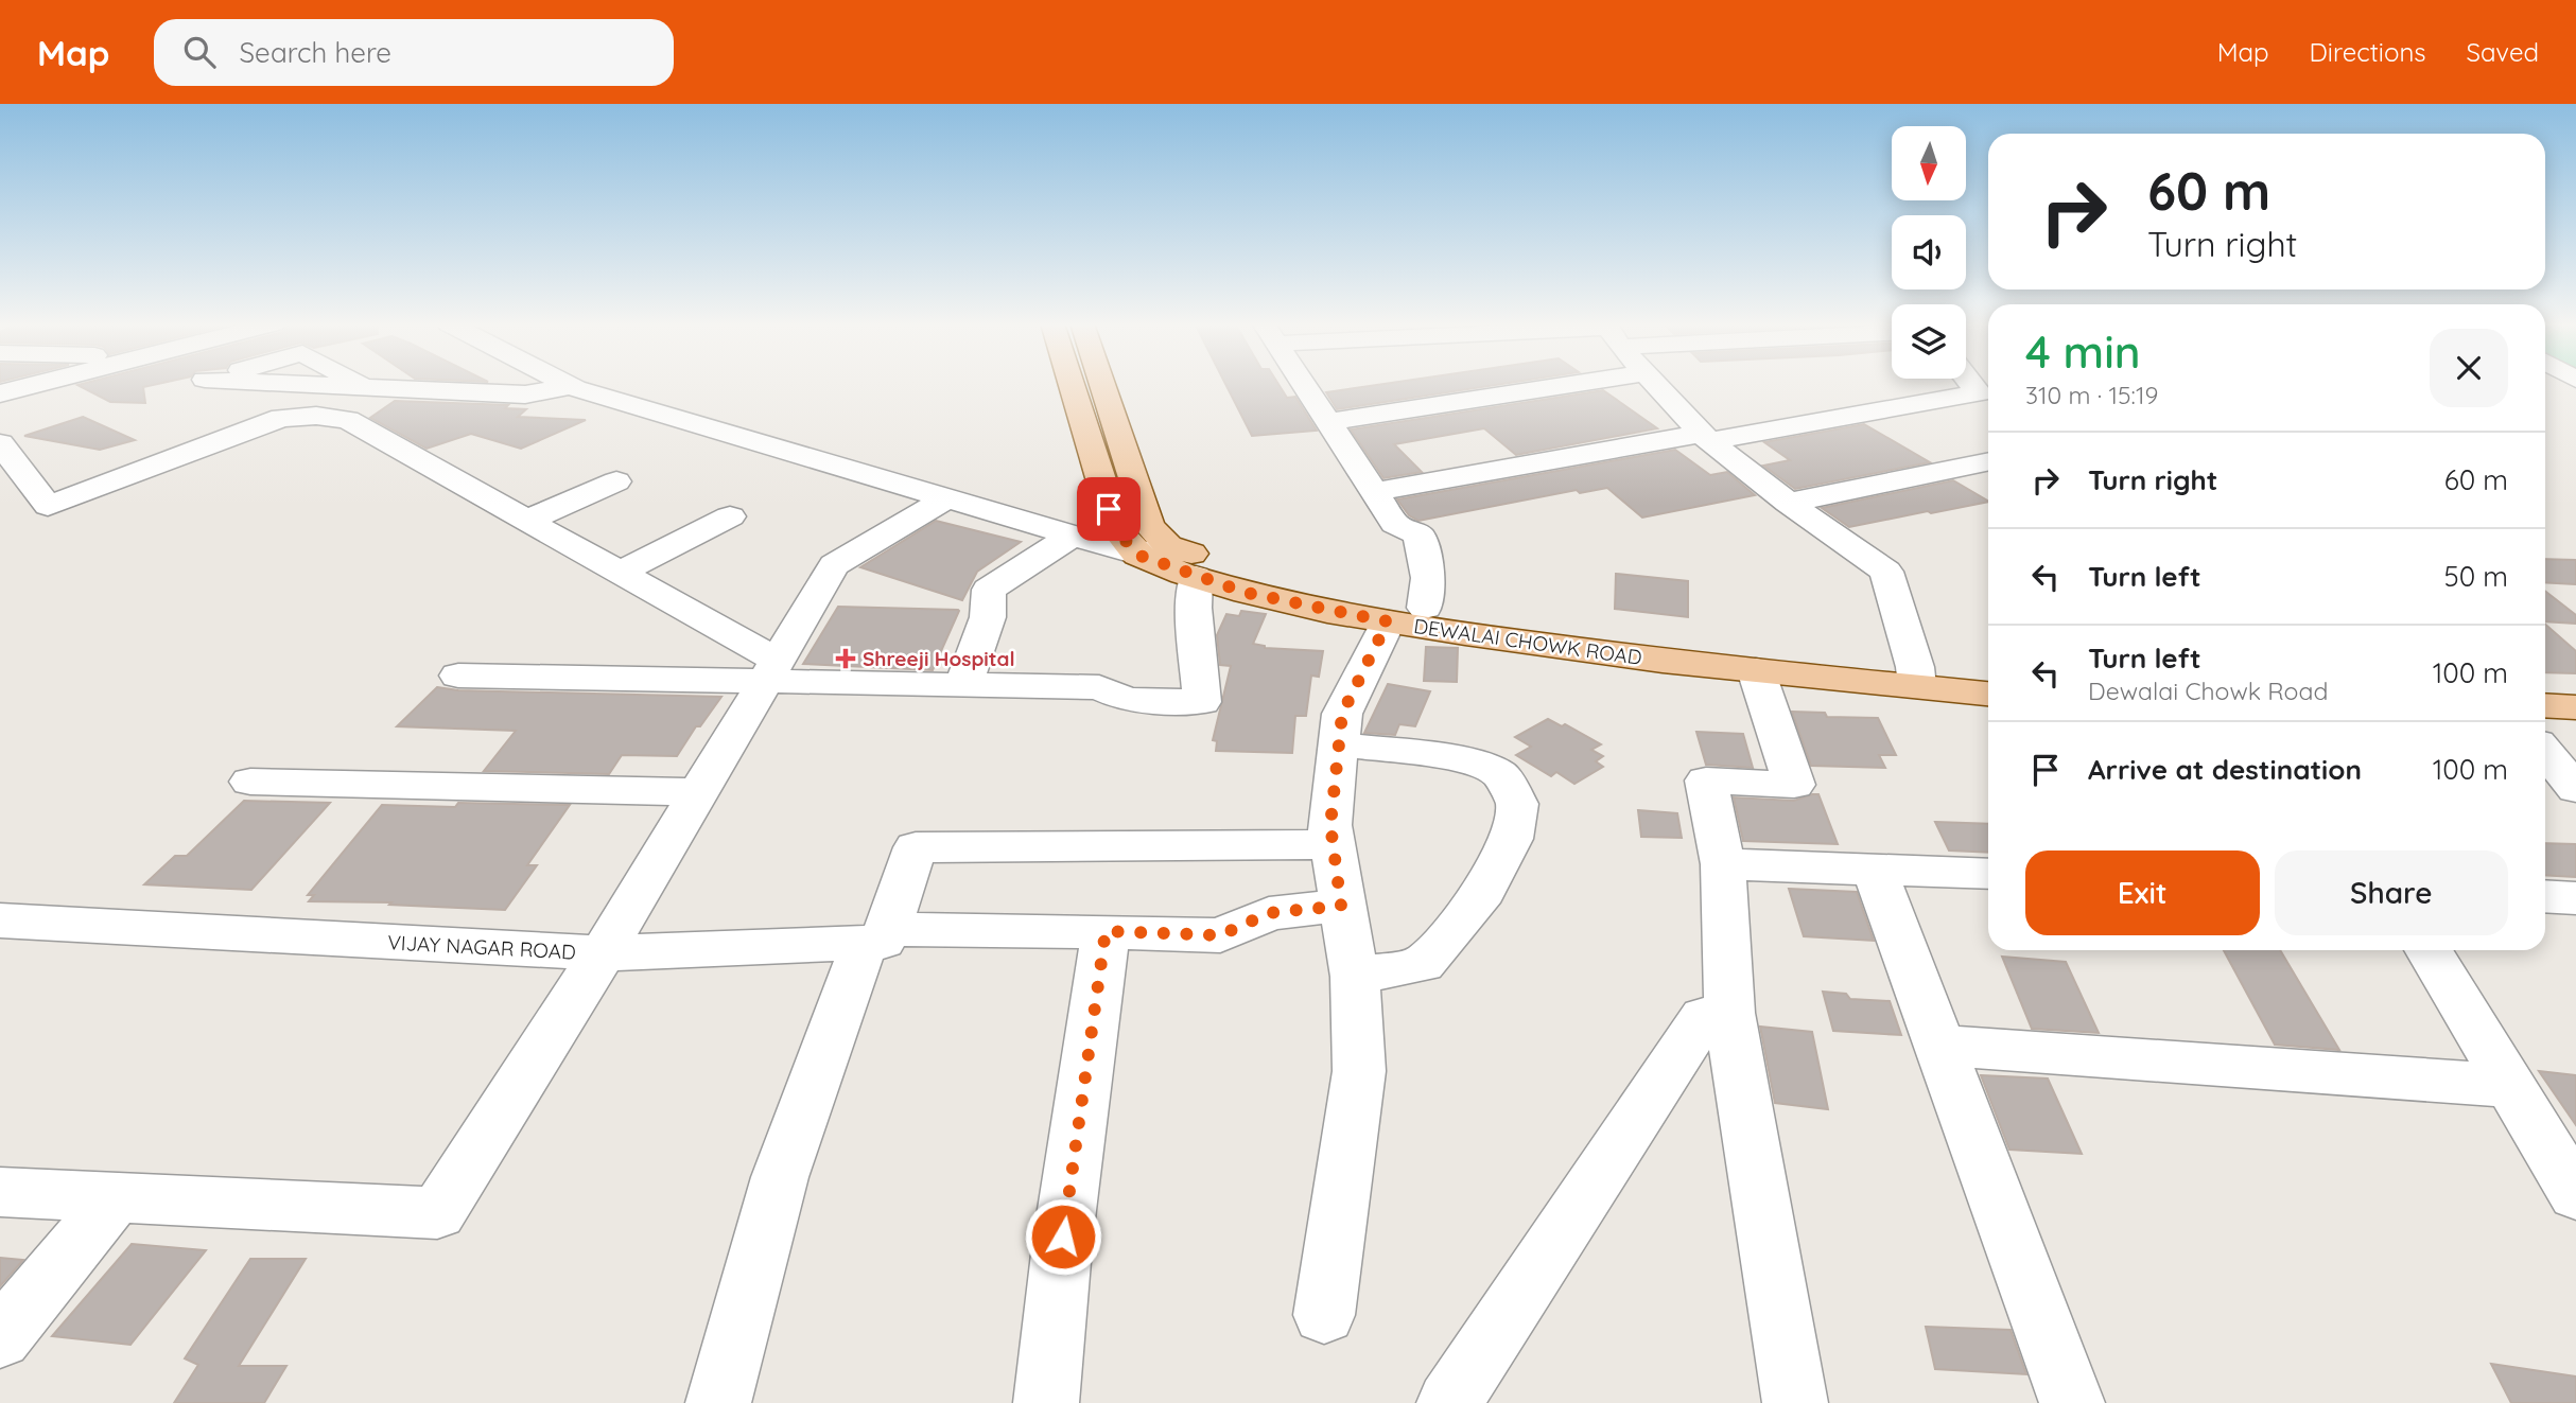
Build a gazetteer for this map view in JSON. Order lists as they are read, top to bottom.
{
  "streets": {
    "main road": ["DEWALAI CHOWK ROAD"],
    "street": ["VIJAY NAGAR ROAD"]
  },
  "places": {
    "health": ["Shreeji Hospital"]
  },
  "north": "bottom",
  "page": {
    "header": "Map",
    "search": "Search here",
    "nav": ["Map", "Directions", "Saved"],
    "turn": ["60 m", "Turn right"],
    "heading": ["4 min", "310 m · 15:19"],
    "list": [
      {
        "name": "Turn right",
        "value": "60 m"
      },
      {
        "name": "Turn left",
        "value": "50 m"
      },
      {
        "name": "Turn left",
        "note": "Dewalai Chowk Road",
        "value": "100 m"
      },
      {
        "name": "Arrive at destination",
        "value": "100 m"
      }
    ],
    "buttons": ["Exit", "Share"]
  }
}
